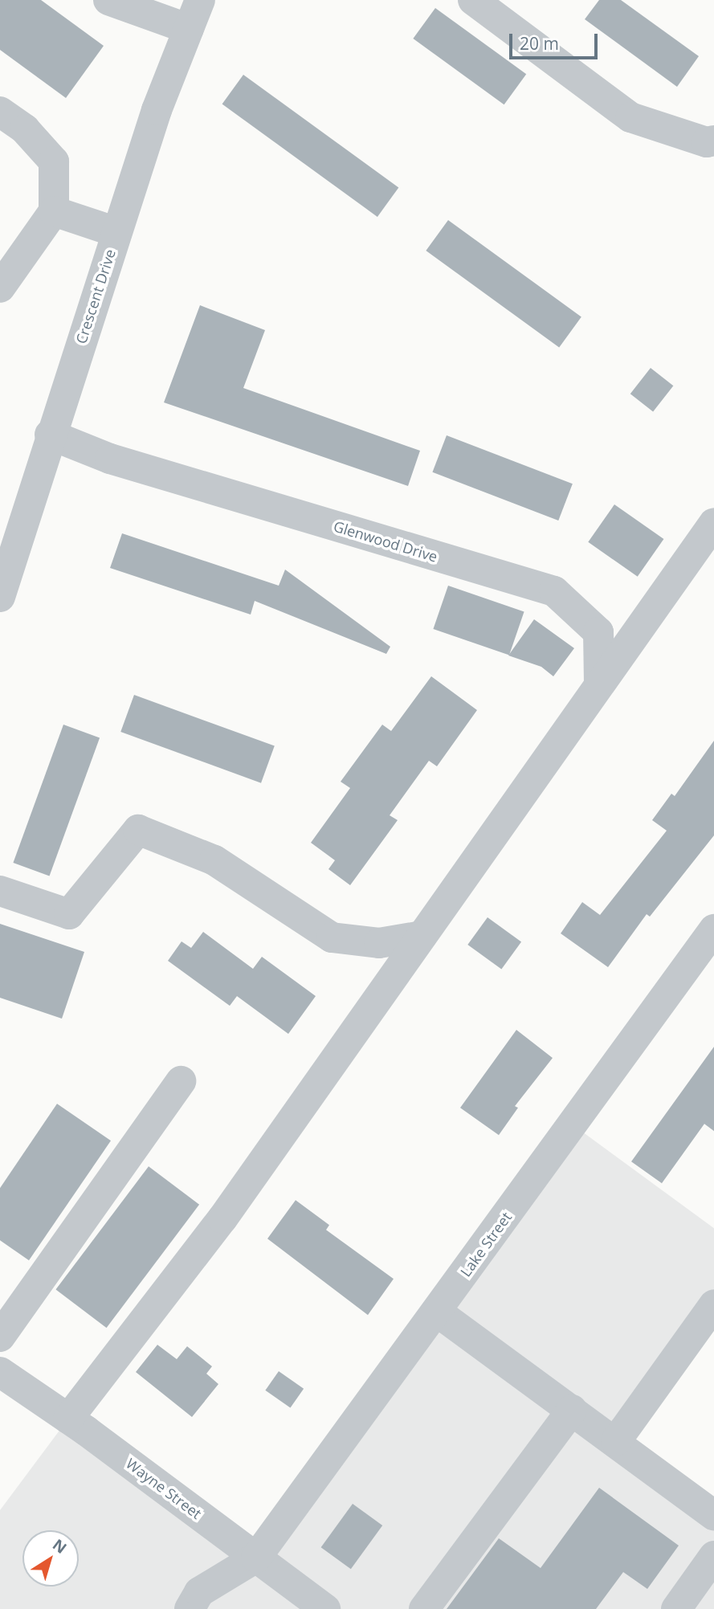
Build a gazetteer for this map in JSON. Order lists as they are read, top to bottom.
{
  "streets": {
    "street": [
      "Crescent Drive",
      "Glenwood Drive",
      "Lake Street",
      "Wayne Street"
    ]
  },
  "crossings": [
    ["Crescent Drive", "Glenwood Drive"],
    ["Lake Street", "Wayne Street"]
  ],
  "scale_bar": "20 m",
  "north": "top right"
}
